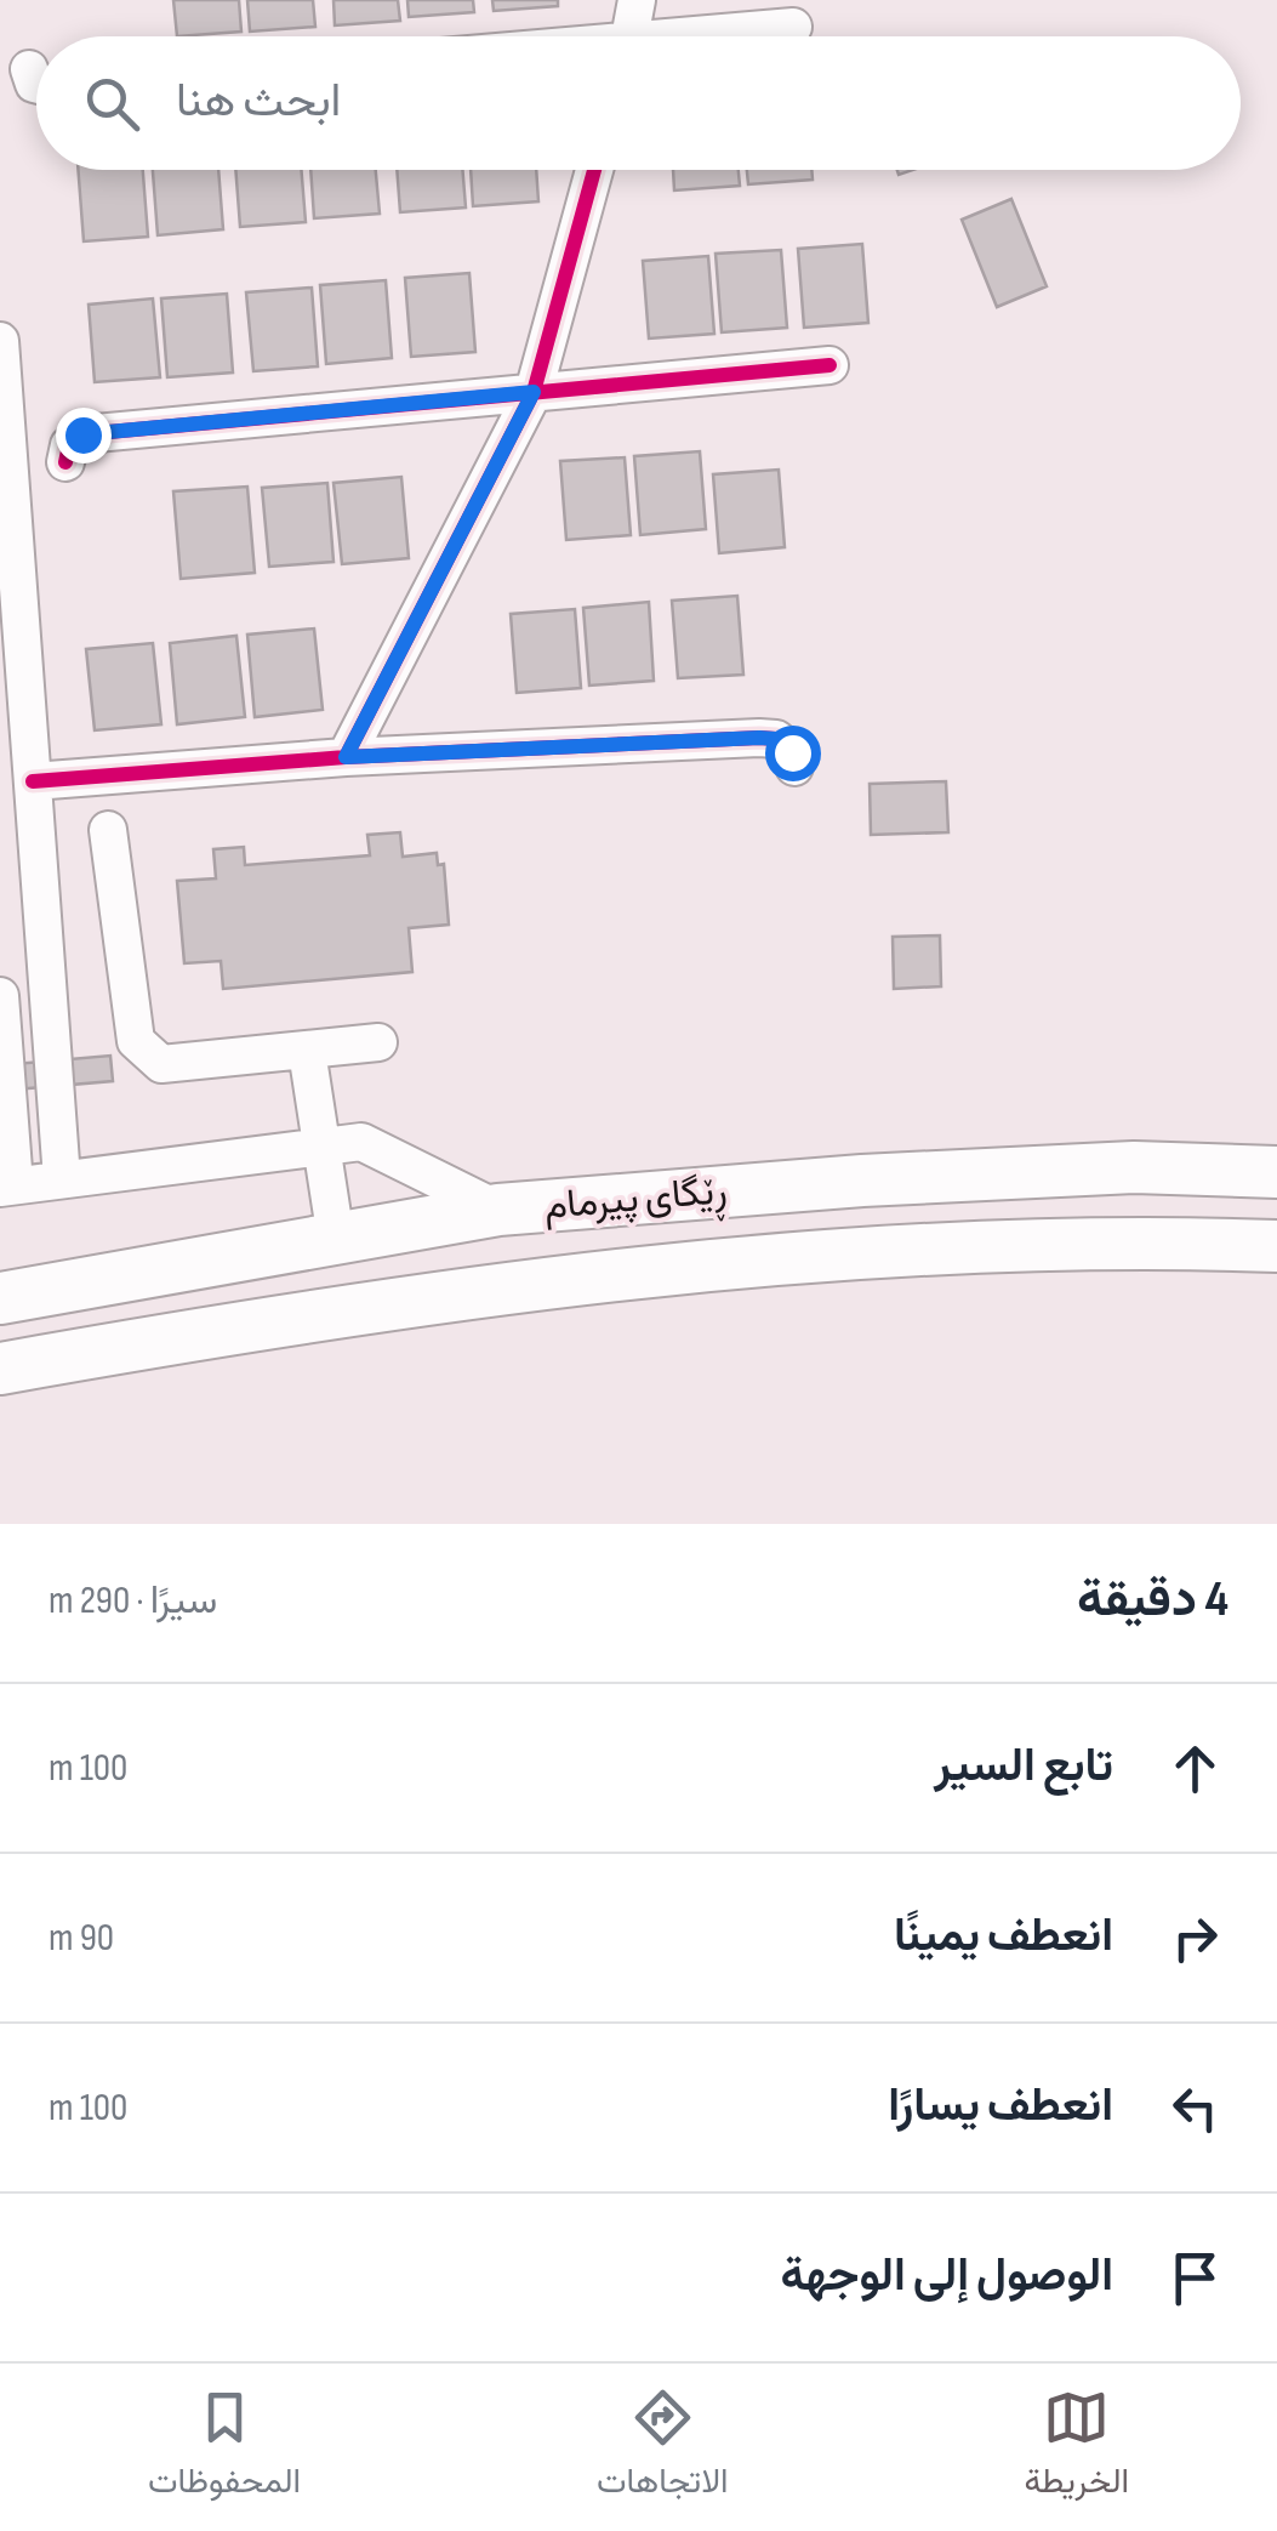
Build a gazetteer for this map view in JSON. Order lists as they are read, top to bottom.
{
  "streets": {
    "highway": ["ڕێگای پیرمام"]
  },
  "page": {
    "search": "ابحث هنا",
    "heading": ["4 دقيقة", "سيرًا · 290 m"],
    "list": [
      ["تابع السير", "100 m"],
      ["انعطف يمينًا", "90 m"],
      ["انعطف يسارًا", "100 m"],
      "الوصول إلى الوجهة"
    ],
    "nav": ["الخريطة", "الاتجاهات", "المحفوظات"]
  }
}
